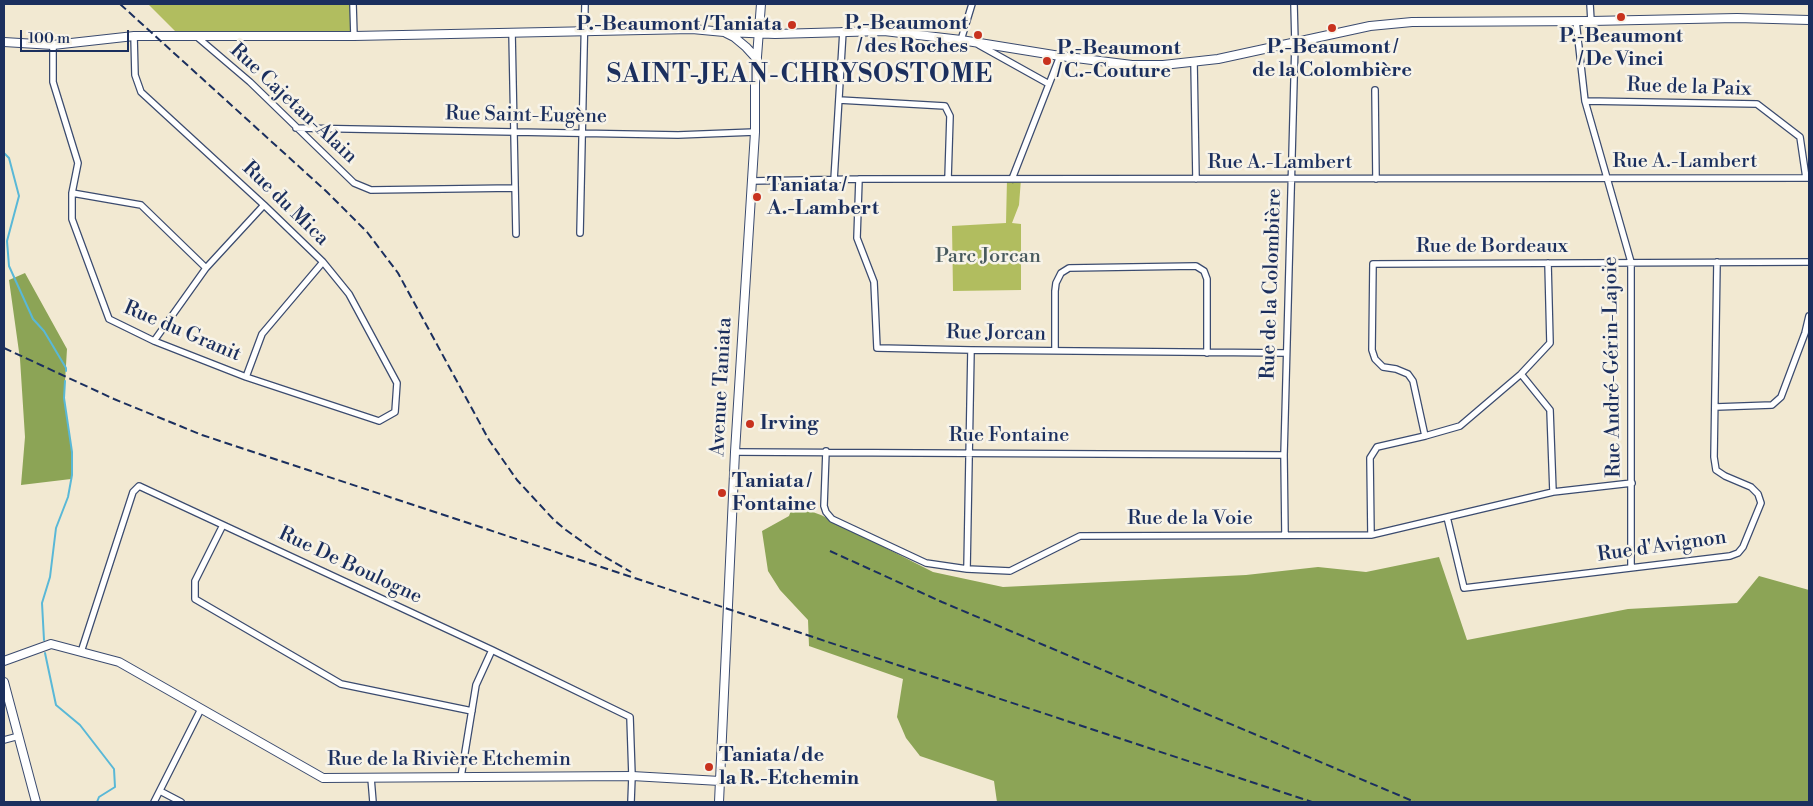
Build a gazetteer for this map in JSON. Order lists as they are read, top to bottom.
{
  "streets": {
    "main road": ["Avenue Taniata", "Rue de la Rivière Etchemin"],
    "street": [
      "Rue de la Paix",
      "Rue Cajetan-Alain",
      "Rue Saint-Eugène",
      "Rue A.-Lambert",
      "Rue du Mica",
      "Rue de Bordeaux",
      "Rue de la Colombière",
      "Rue du Granit",
      "Rue Jorcan",
      "Rue André-Gérin-Lajoie",
      "Rue Fontaine",
      "Rue de la Voie",
      "Rue d'Avignon",
      "Rue De Boulogne"
    ]
  },
  "crossings": [
    ["Rue de la Paix", "Rue A.-Lambert"],
    ["Rue de la Paix", "Rue André-Gérin-Lajoie"],
    ["Rue Cajetan-Alain", "Rue Saint-Eugène"],
    ["Rue Saint-Eugène", "Avenue Taniata"],
    ["Rue A.-Lambert", "Rue de la Colombière"],
    ["Rue A.-Lambert", "Rue Jorcan"],
    ["Rue A.-Lambert", "Rue André-Gérin-Lajoie"],
    ["Rue A.-Lambert", "Avenue Taniata"],
    ["Rue du Mica", "Rue du Granit"],
    ["Rue de Bordeaux", "Rue André-Gérin-Lajoie"],
    ["Rue de Bordeaux", "Rue d'Avignon"],
    ["Rue de la Colombière", "Rue Jorcan"],
    ["Rue de la Colombière", "Rue Fontaine"],
    ["Rue de la Colombière", "Rue de la Voie"],
    ["Rue André-Gérin-Lajoie", "Rue de la Voie"],
    ["Rue André-Gérin-Lajoie", "Rue d'Avignon"],
    ["Avenue Taniata", "Rue Fontaine"],
    ["Avenue Taniata", "Rue de la Rivière Etchemin"],
    ["Rue Fontaine", "Rue de la Voie"],
    ["Rue de la Voie", "Rue d'Avignon"],
    ["Rue De Boulogne", "Rue de la Rivière Etchemin"]
  ],
  "districts": ["SAINT-JEAN-CHRYSOSTOME"],
  "parks": ["Parc Jorcan"],
  "places": [
    "P.-Beaumont / De Vinci",
    "P.-Beaumont / Taniata",
    "P.-Beaumont / de la Colombière",
    "P.-Beaumont / des Roches",
    "P.-Beaumont / C.-Couture",
    "Taniata / A.-Lambert",
    "Irving",
    "Taniata / Fontaine",
    "Taniata / de la R.-Etchemin"
  ],
  "scale_bar": "100 m"
}
